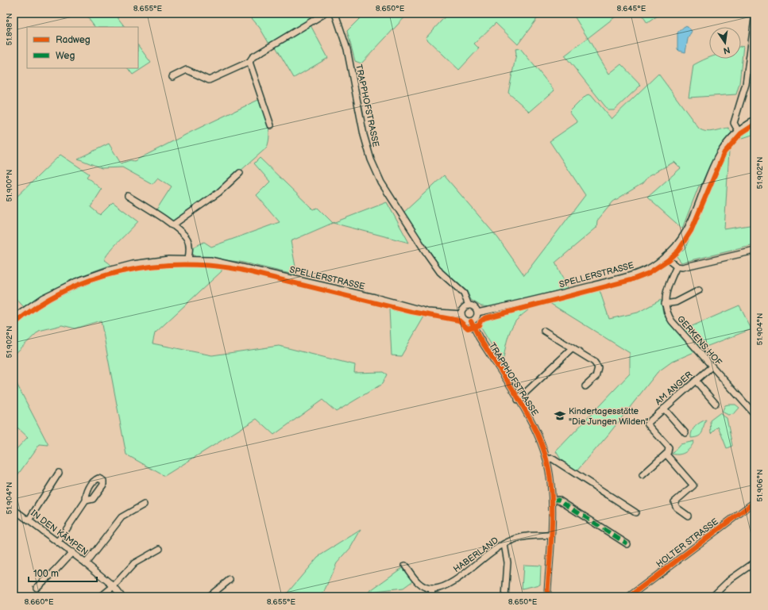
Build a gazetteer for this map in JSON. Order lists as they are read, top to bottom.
{
  "streets": {
    "street": [
      "TRAPPHOFSTRASSE",
      "SPELLERSTRASSE",
      "GERKENS HOF",
      "AM ANGER",
      "IN DEN KÄMPEN",
      "HOLTER STRASSE",
      "HABERLAND"
    ]
  },
  "crossings": [
    ["TRAPPHOFSTRASSE", "SPELLERSTRASSE"],
    ["TRAPPHOFSTRASSE", "HABERLAND"],
    ["GERKENS HOF", "AM ANGER"]
  ],
  "places": {
    "school or university": ["Kindertagesstätte \"Die Jungen Wilden\""]
  },
  "legend": ["Radweg", "Weg"],
  "scale_bar": "100 m",
  "north": "bottom",
  "coordinates": [
    "8.655°E",
    "8.650°E",
    "8.645°E",
    "51.898°N",
    "51.902°N",
    "51.900°N",
    "51.904°N",
    "51.906°N",
    "8.660°E"
  ]
}
